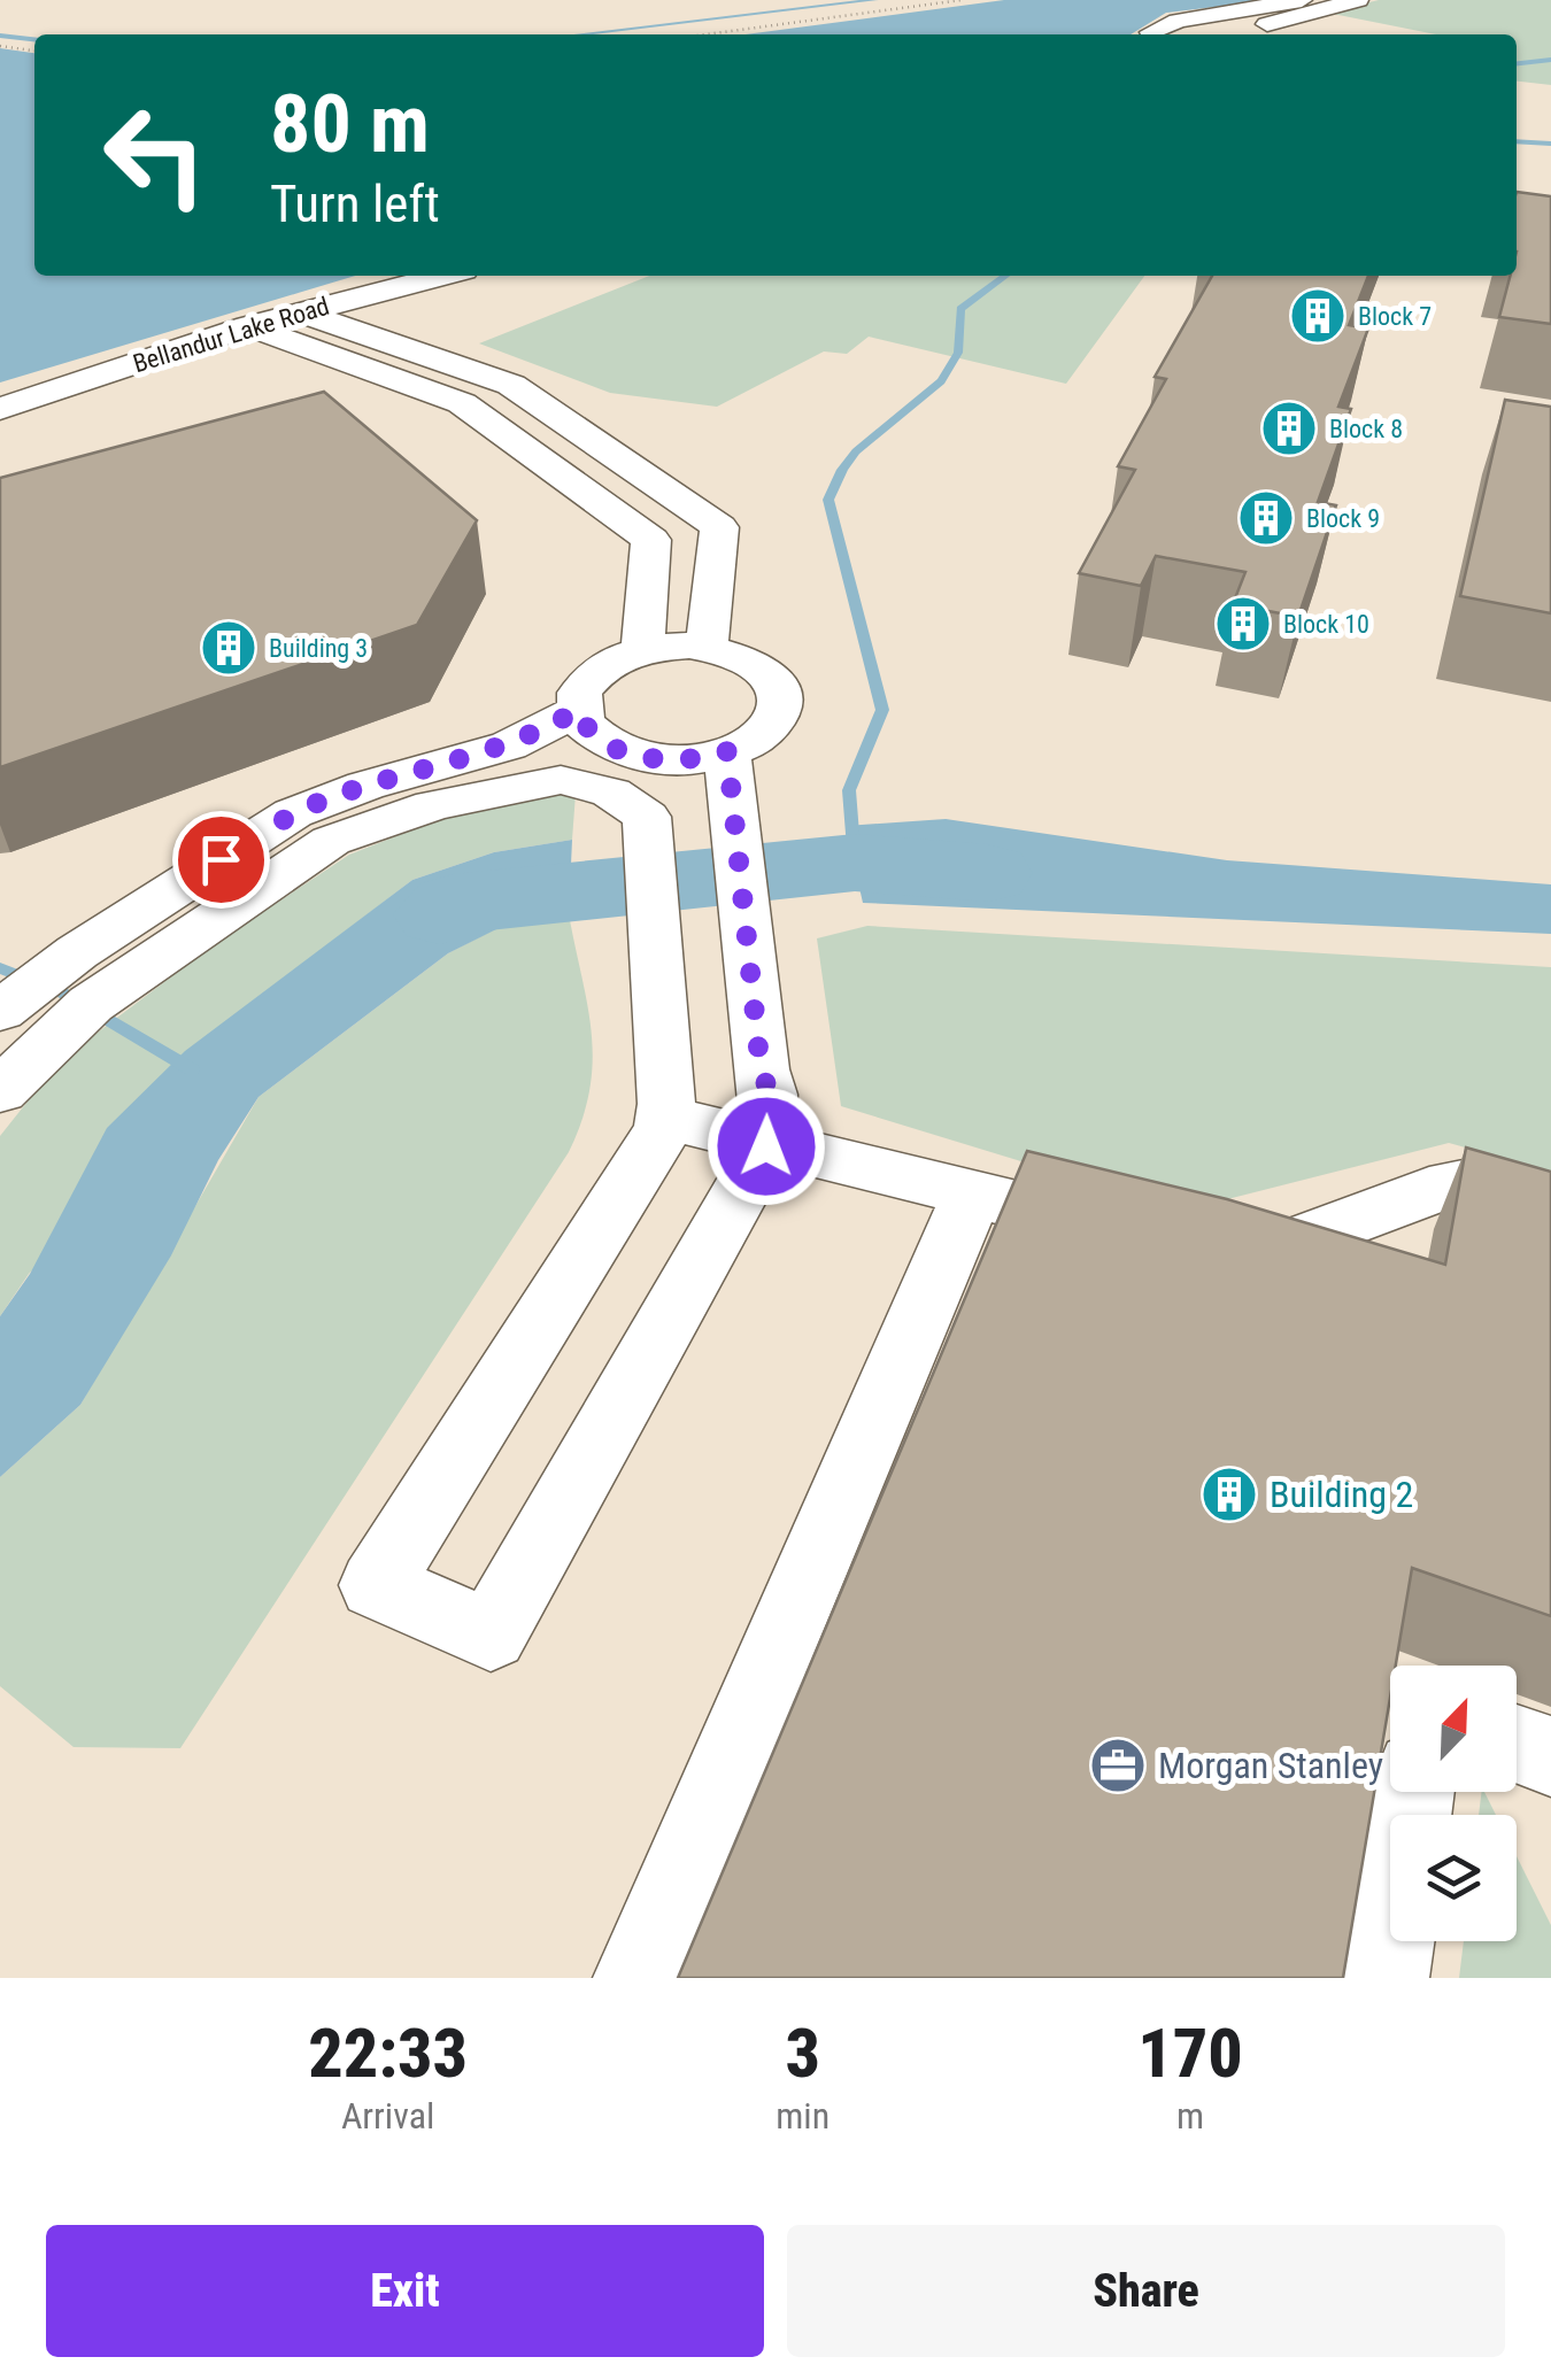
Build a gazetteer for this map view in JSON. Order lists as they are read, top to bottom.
{
  "streets": {
    "street": ["Bellandur Lake Road"]
  },
  "places": {
    "building": [
      "Block 7",
      "Block 8",
      "Block 9",
      "Block 10",
      "Building 3",
      "Building 2"
    ],
    "office": ["Morgan Stanley"]
  },
  "north": "top right",
  "page": {
    "turn": ["80 m", "Turn left"],
    "eta": [
      "22:33",
      "Arrival",
      "3",
      "min",
      "170",
      "m"
    ],
    "buttons": ["Exit", "Share"]
  }
}
